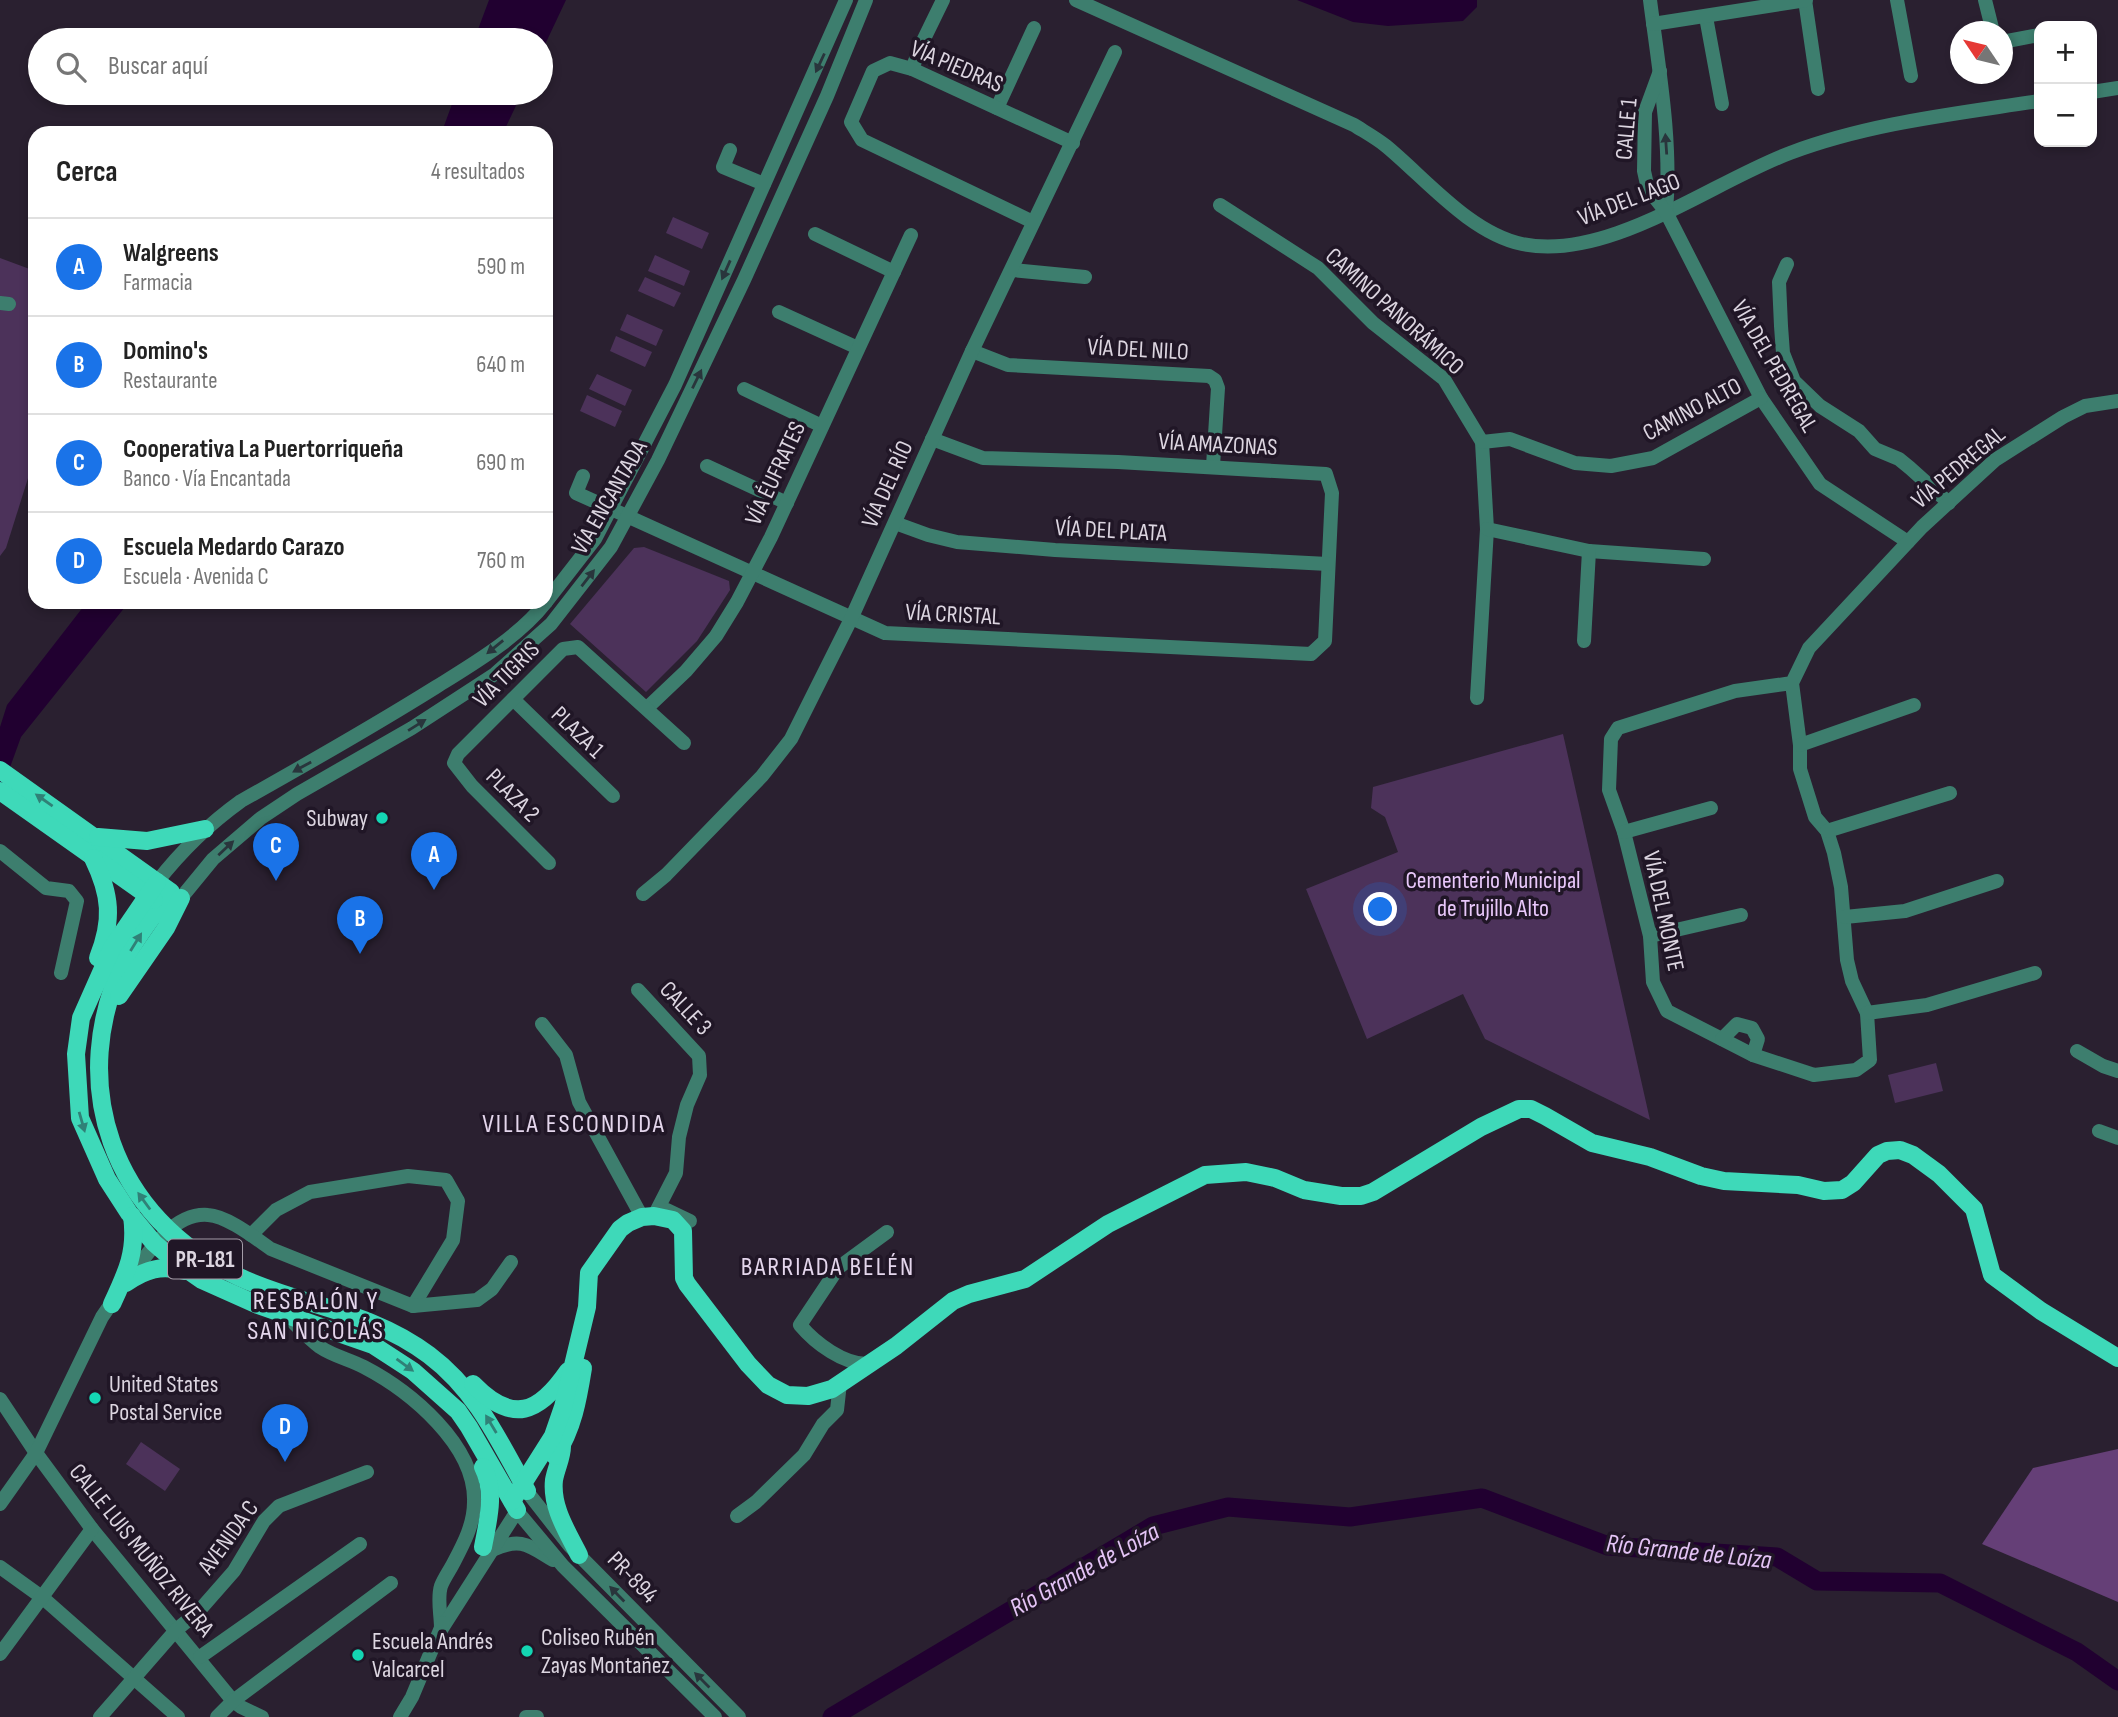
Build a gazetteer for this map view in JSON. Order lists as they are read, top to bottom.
{
  "streets": {
    "main road": ["PR-181"],
    "street": [
      "VÍA PIEDRAS",
      "CALLE 1",
      "VÍA DEL LAGO",
      "CAMINO PANORÁMICO",
      "VÍA DEL NILO",
      "VÍA DEL PEDREGAL",
      "CAMINO ALTO",
      "VÍA AMAZONAS",
      "VÍA PEDREGAL",
      "VÍA ÉUFRATES",
      "VÍA DEL RÍO",
      "VÍA ENCANTADA",
      "VÍA DEL PLATA",
      "VÍA CRISTAL",
      "VÍA TIGRIS",
      "PLAZA 1",
      "PLAZA 2",
      "VÍA DEL MONTE",
      "CALLE 3",
      "AVENIDA C",
      "CALLE LUIS MUÑOZ RIVERA",
      "PR-894"
    ]
  },
  "crossings": [
    ["VÍA PIEDRAS", "VÍA DEL RÍO"],
    ["CALLE 1", "VÍA DEL LAGO"],
    ["CALLE 1", "VÍA DEL PEDREGAL"],
    ["VÍA DEL LAGO", "VÍA DEL PEDREGAL"],
    ["CAMINO PANORÁMICO", "CAMINO ALTO"],
    ["VÍA DEL NILO", "VÍA AMAZONAS"],
    ["VÍA DEL NILO", "VÍA DEL RÍO"],
    ["VÍA DEL PEDREGAL", "CAMINO ALTO"],
    ["VÍA DEL PEDREGAL", "VÍA PEDREGAL"],
    ["VÍA AMAZONAS", "VÍA DEL RÍO"],
    ["VÍA AMAZONAS", "VÍA DEL PLATA"],
    ["VÍA AMAZONAS", "VÍA CRISTAL"],
    ["VÍA ÉUFRATES", "VÍA CRISTAL"],
    ["VÍA ÉUFRATES", "VÍA TIGRIS"],
    ["VÍA DEL RÍO", "VÍA DEL PLATA"],
    ["VÍA DEL RÍO", "VÍA CRISTAL"],
    ["VÍA ENCANTADA", "VÍA CRISTAL"],
    ["VÍA ENCANTADA", "PR-181"],
    ["VÍA TIGRIS", "PLAZA 1"],
    ["VÍA TIGRIS", "PLAZA 2"],
    ["PR-181", "PR-894"],
    ["AVENIDA C", "CALLE LUIS MUÑOZ RIVERA"]
  ],
  "districts": ["VILLA ESCONDIDA", "BARRIADA BELÉN", "RESBALÓN Y SAN NICOLÁS"],
  "water": ["Río Grande de Loíza"],
  "parks": ["Cementerio Municipal de Trujillo Alto"],
  "places": [
    "Subway",
    "United States Postal Service",
    "Coliseo Rubén Zayas Montañez",
    "Escuela Andrés Valcarcel"
  ],
  "north": "top left",
  "page": {
    "map_buttons": ["+", "−"],
    "search": "Buscar aquí",
    "heading": ["Cerca", "4 resultados"],
    "list": [
      {
        "mark": "A",
        "name": "Walgreens",
        "note": "Farmacia",
        "value": "590 m"
      },
      {
        "mark": "B",
        "name": "Domino's",
        "note": "Restaurante",
        "value": "640 m"
      },
      {
        "mark": "C",
        "name": "Cooperativa La Puertorriqueña",
        "note": "Banco · Vía Encantada",
        "value": "690 m"
      },
      {
        "mark": "D",
        "name": "Escuela Medardo Carazo",
        "note": "Escuela · Avenida C",
        "value": "760 m"
      }
    ],
    "pins": [
      "C",
      "A",
      "B",
      "D"
    ]
  }
}
